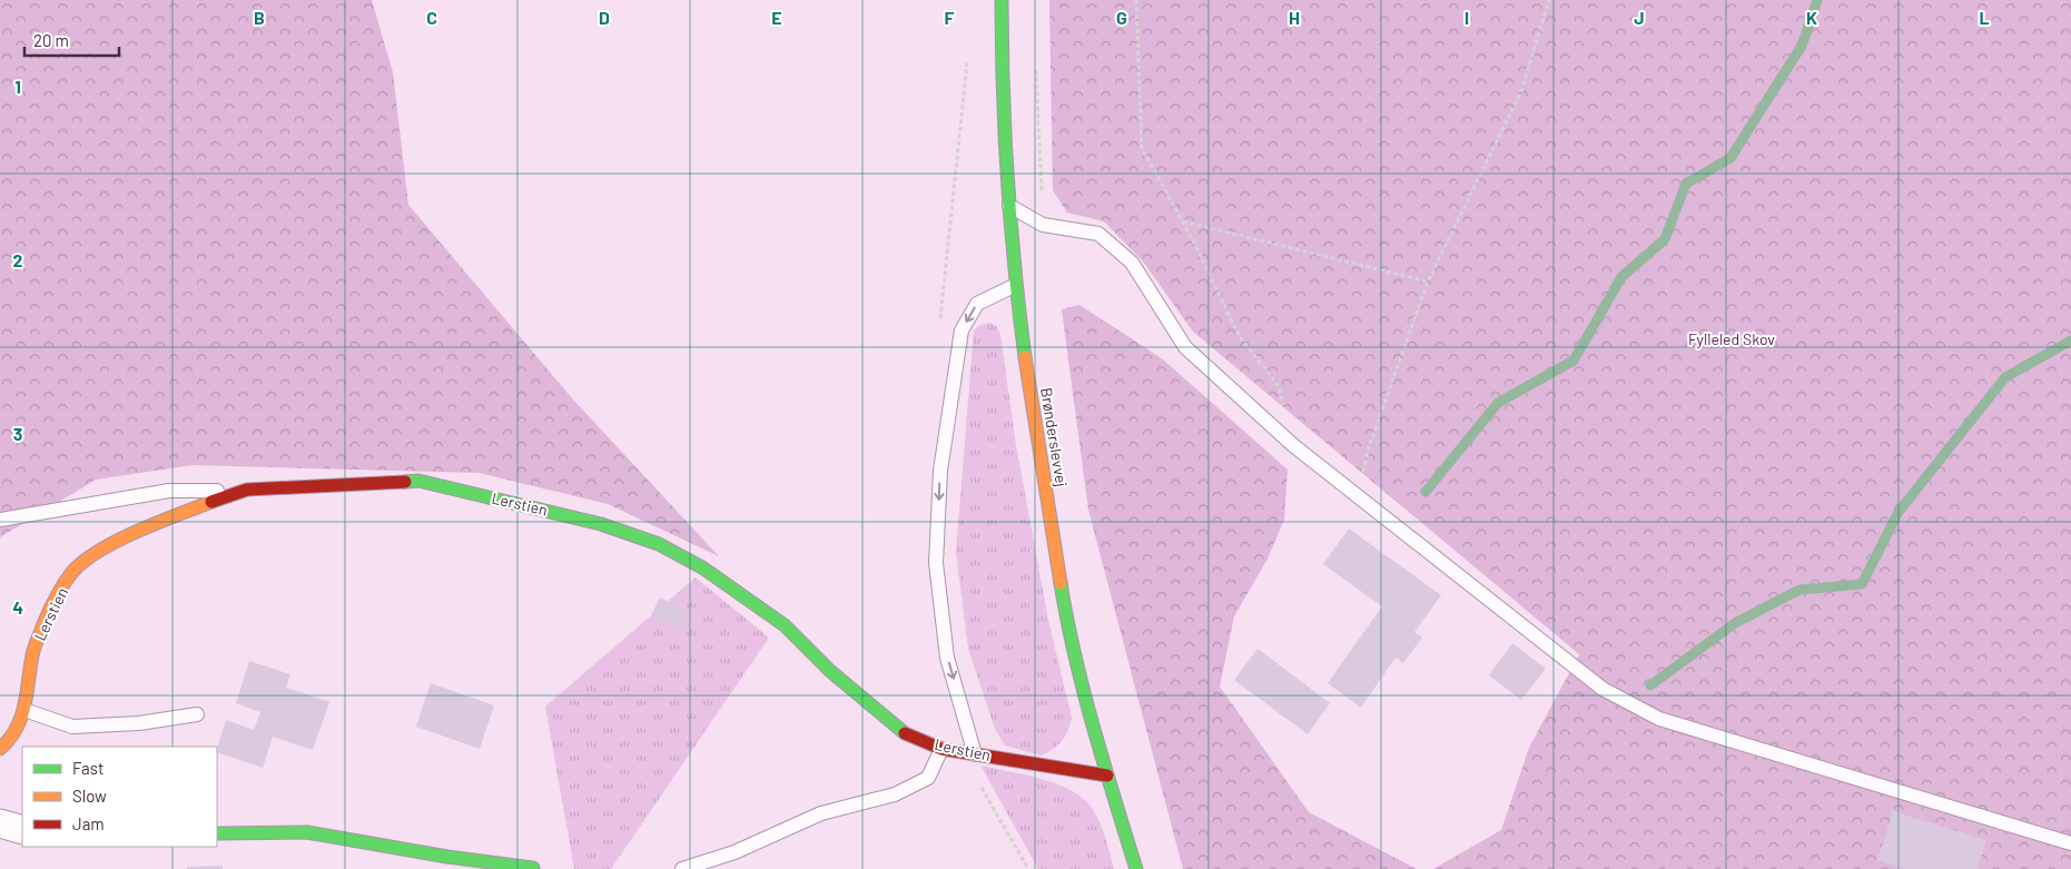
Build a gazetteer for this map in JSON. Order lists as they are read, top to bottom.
{
  "streets": {
    "street": ["Brønderslevvej", "Lerstien"]
  },
  "crossings": [
    ["Brønderslevvej", "Lerstien"]
  ],
  "parks": ["Fylleled Skov"],
  "legend": ["Fast", "Slow", "Jam"],
  "scale_bar": "20 m",
  "grid": {
    "columns": [
      "B",
      "C",
      "D",
      "E",
      "F",
      "G",
      "H",
      "I",
      "J",
      "K",
      "L"
    ],
    "rows": [
      "1",
      "2",
      "3",
      "4"
    ]
  }
}
